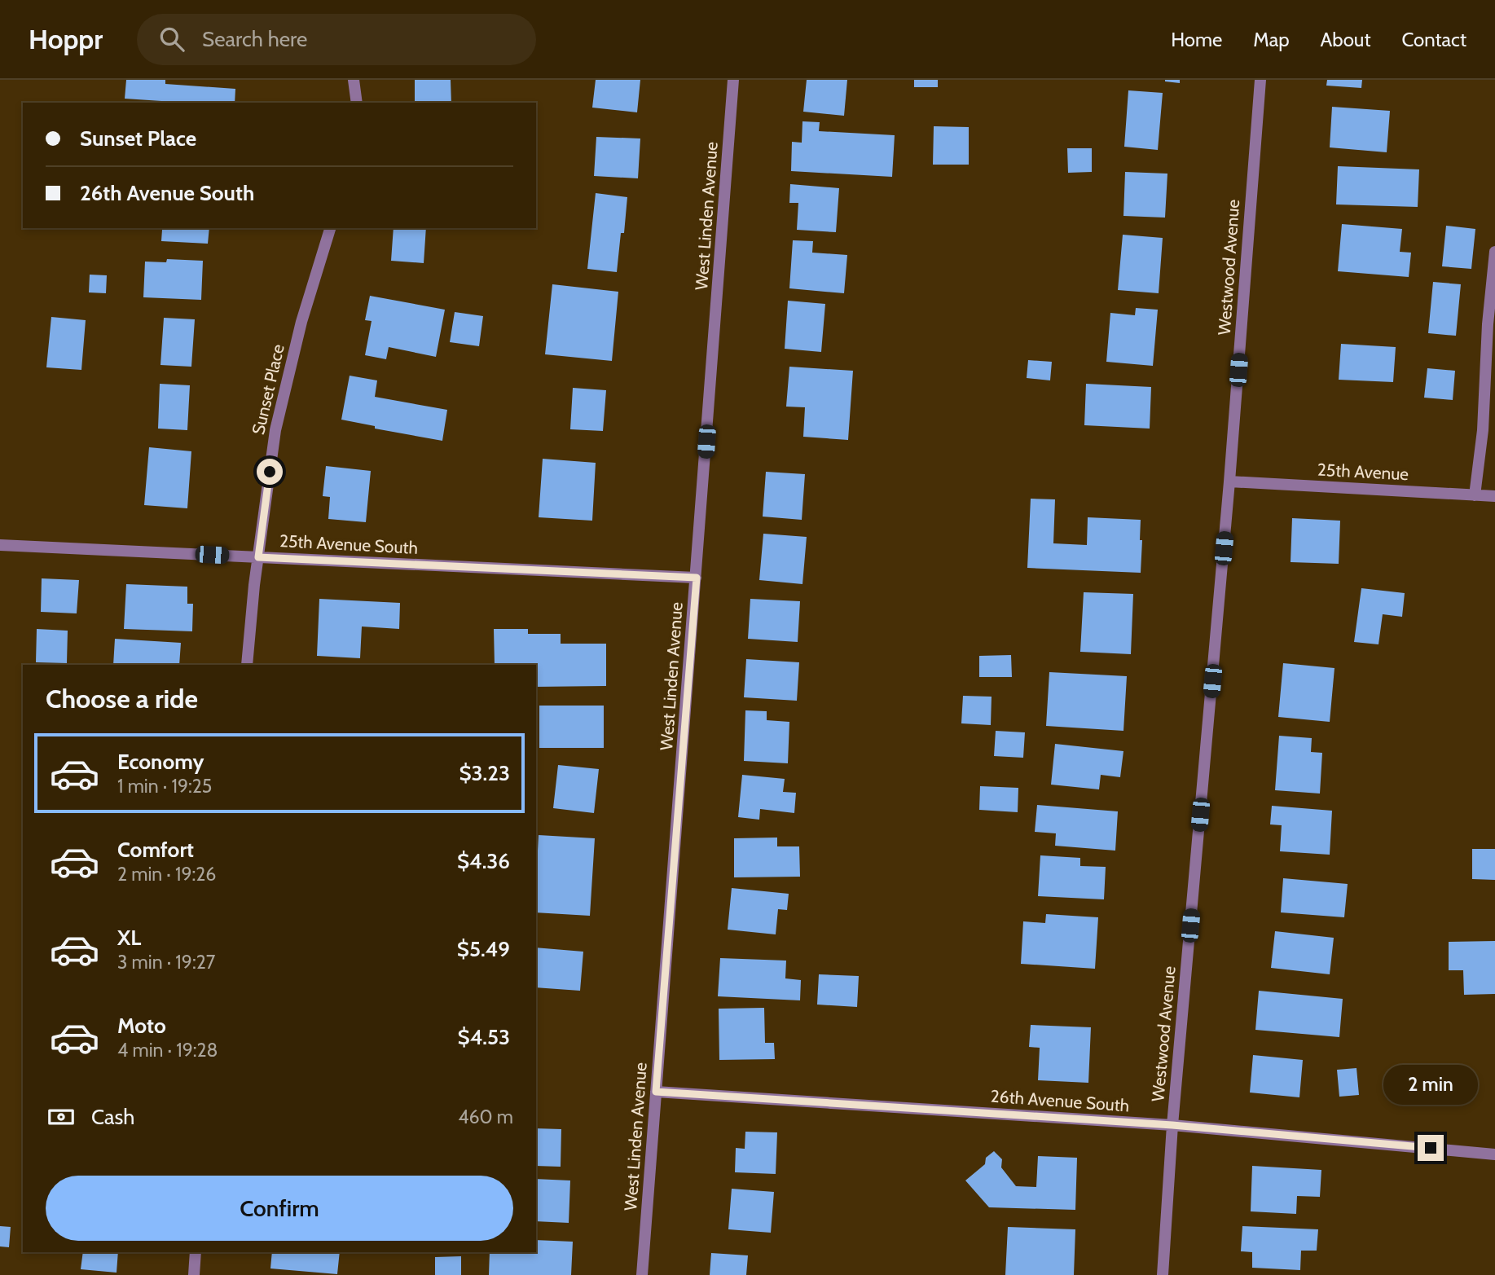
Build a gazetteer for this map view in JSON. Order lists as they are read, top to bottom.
{
  "streets": {
    "street": [
      "West Linden Avenue",
      "Westwood Avenue",
      "Sunset Place",
      "25th Avenue",
      "25th Avenue South",
      "26th Avenue South"
    ]
  },
  "crossings": [
    ["West Linden Avenue", "25th Avenue South"],
    ["West Linden Avenue", "26th Avenue South"],
    ["Westwood Avenue", "25th Avenue"],
    ["Westwood Avenue", "26th Avenue South"],
    ["Sunset Place", "25th Avenue South"]
  ],
  "page": {
    "header": "Hoppr",
    "search": "Search here",
    "nav": [
      "Home",
      "Map",
      "About",
      "Contact"
    ],
    "banner": ["Sunset Place", "26th Avenue South"],
    "heading": "Choose a ride",
    "list": [
      {
        "name": "Economy",
        "note": "1 min · 19:25",
        "value": "$3.23"
      },
      {
        "name": "Comfort",
        "note": "2 min · 19:26",
        "value": "$4.36"
      },
      {
        "name": "XL",
        "note": "3 min · 19:27",
        "value": "$5.49"
      },
      {
        "name": "Moto",
        "note": "4 min · 19:28",
        "value": "$4.53"
      }
    ],
    "bubble": "2 min",
    "pay": ["Cash", "460 m"],
    "buttons": "Confirm"
  }
}
